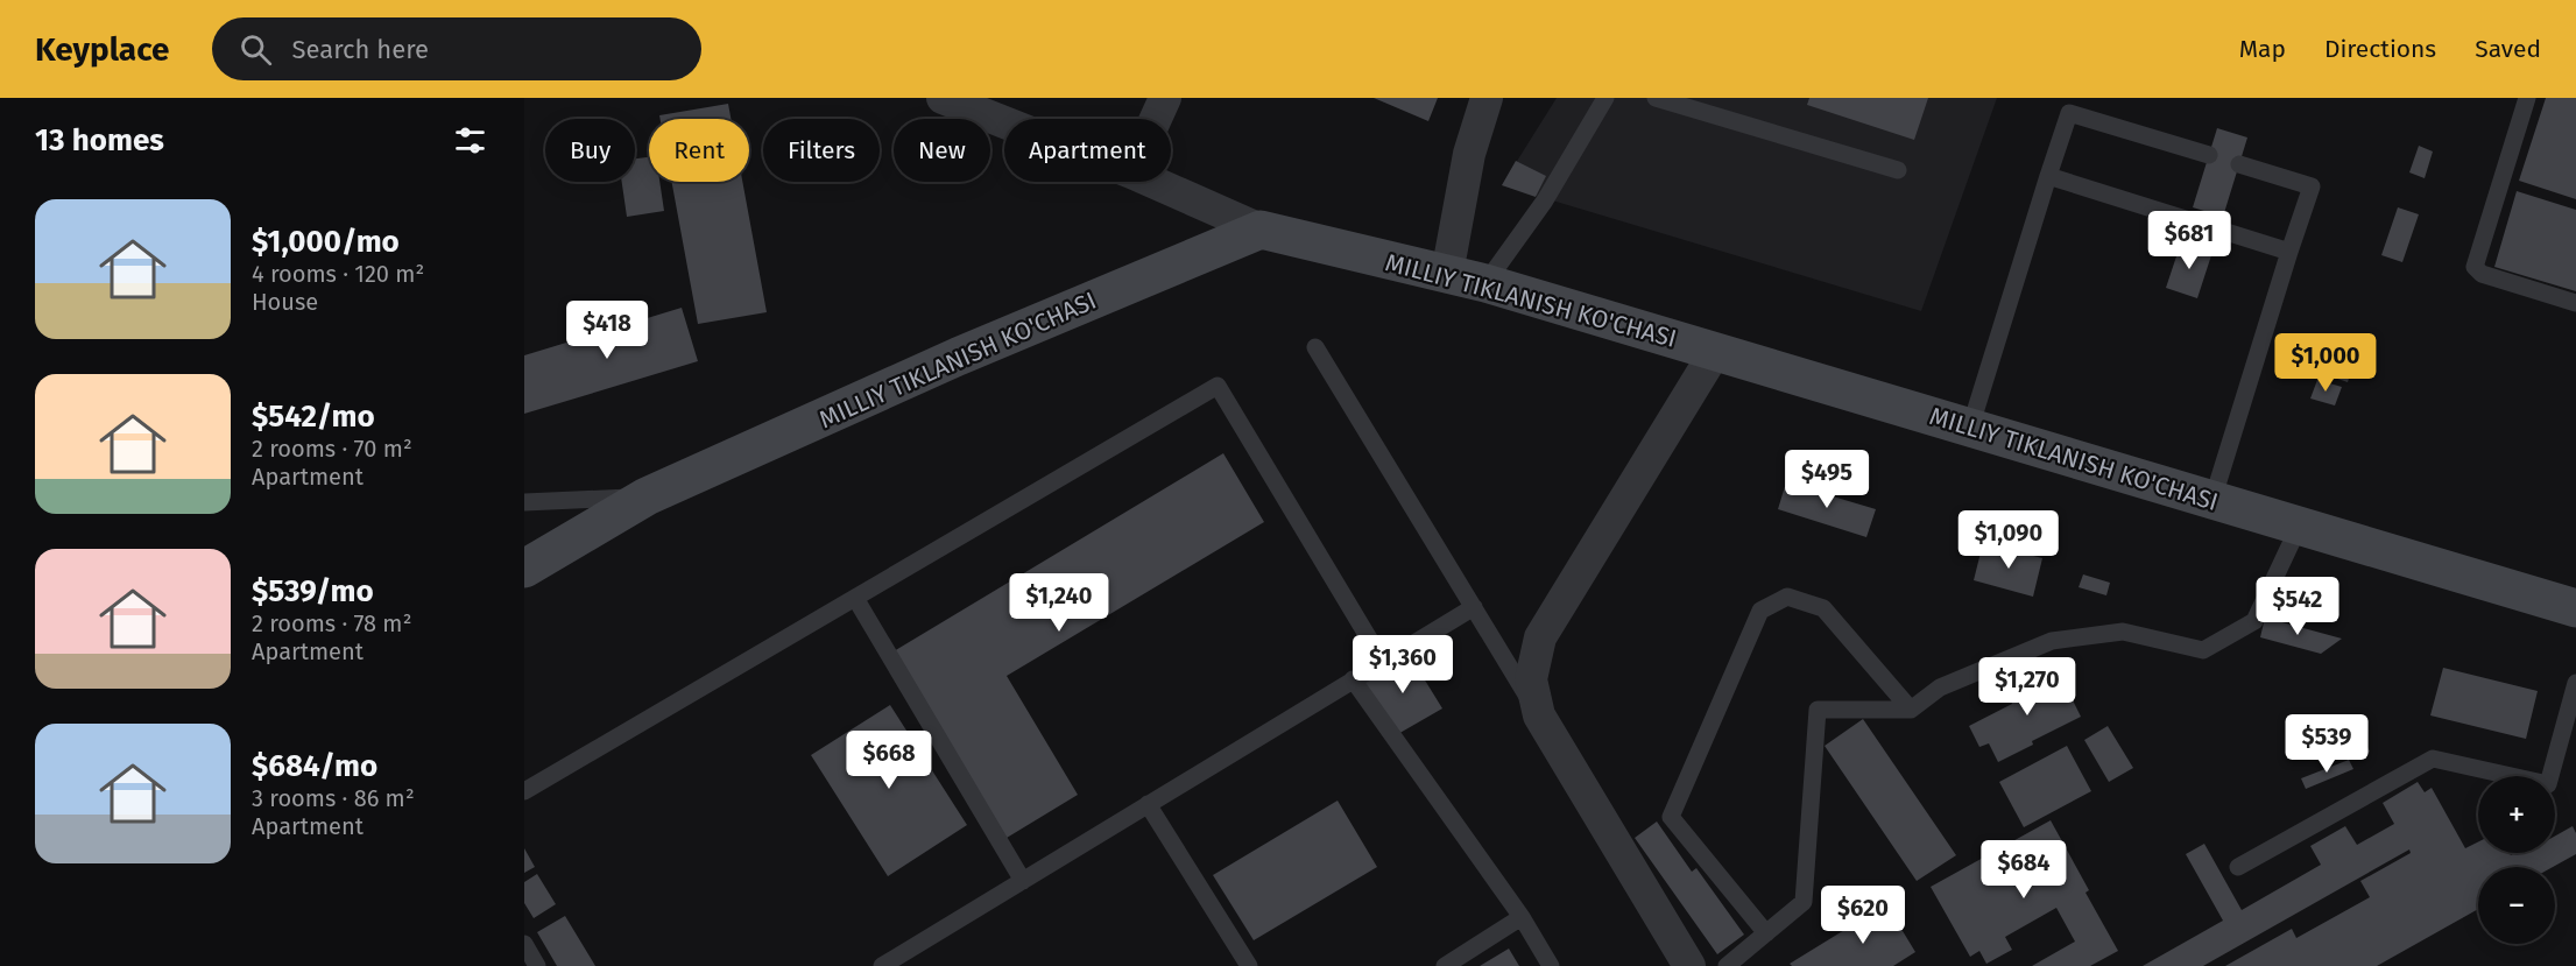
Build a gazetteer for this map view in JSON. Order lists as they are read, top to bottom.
{
  "streets": {
    "main road": ["MILLIY TIKLANISH KO'CHASI"]
  },
  "page": {
    "header": "Keyplace",
    "search": "Search here",
    "nav": ["Map", "Directions", "Saved"],
    "heading": "13 homes",
    "chip": [
      "Buy",
      "Rent",
      "Filters",
      "New",
      "Apartment"
    ],
    "list": [
      {
        "name": "$1,000/mo",
        "note": "4 rooms · 120 m² · House"
      },
      {
        "name": "$542/mo",
        "note": "2 rooms · 70 m² · Apartment"
      },
      {
        "name": "$539/mo",
        "note": "2 rooms · 78 m² · Apartment"
      },
      {
        "name": "$684/mo",
        "note": "3 rooms · 86 m² · Apartment"
      }
    ],
    "price": [
      "$681",
      "$418",
      "$1,000",
      "$495",
      "$1,090",
      "$1,240",
      "$542",
      "$1,360",
      "$1,270",
      "$539",
      "$668",
      "$684",
      "$620"
    ],
    "map_buttons": ["+", "−"]
  }
}
